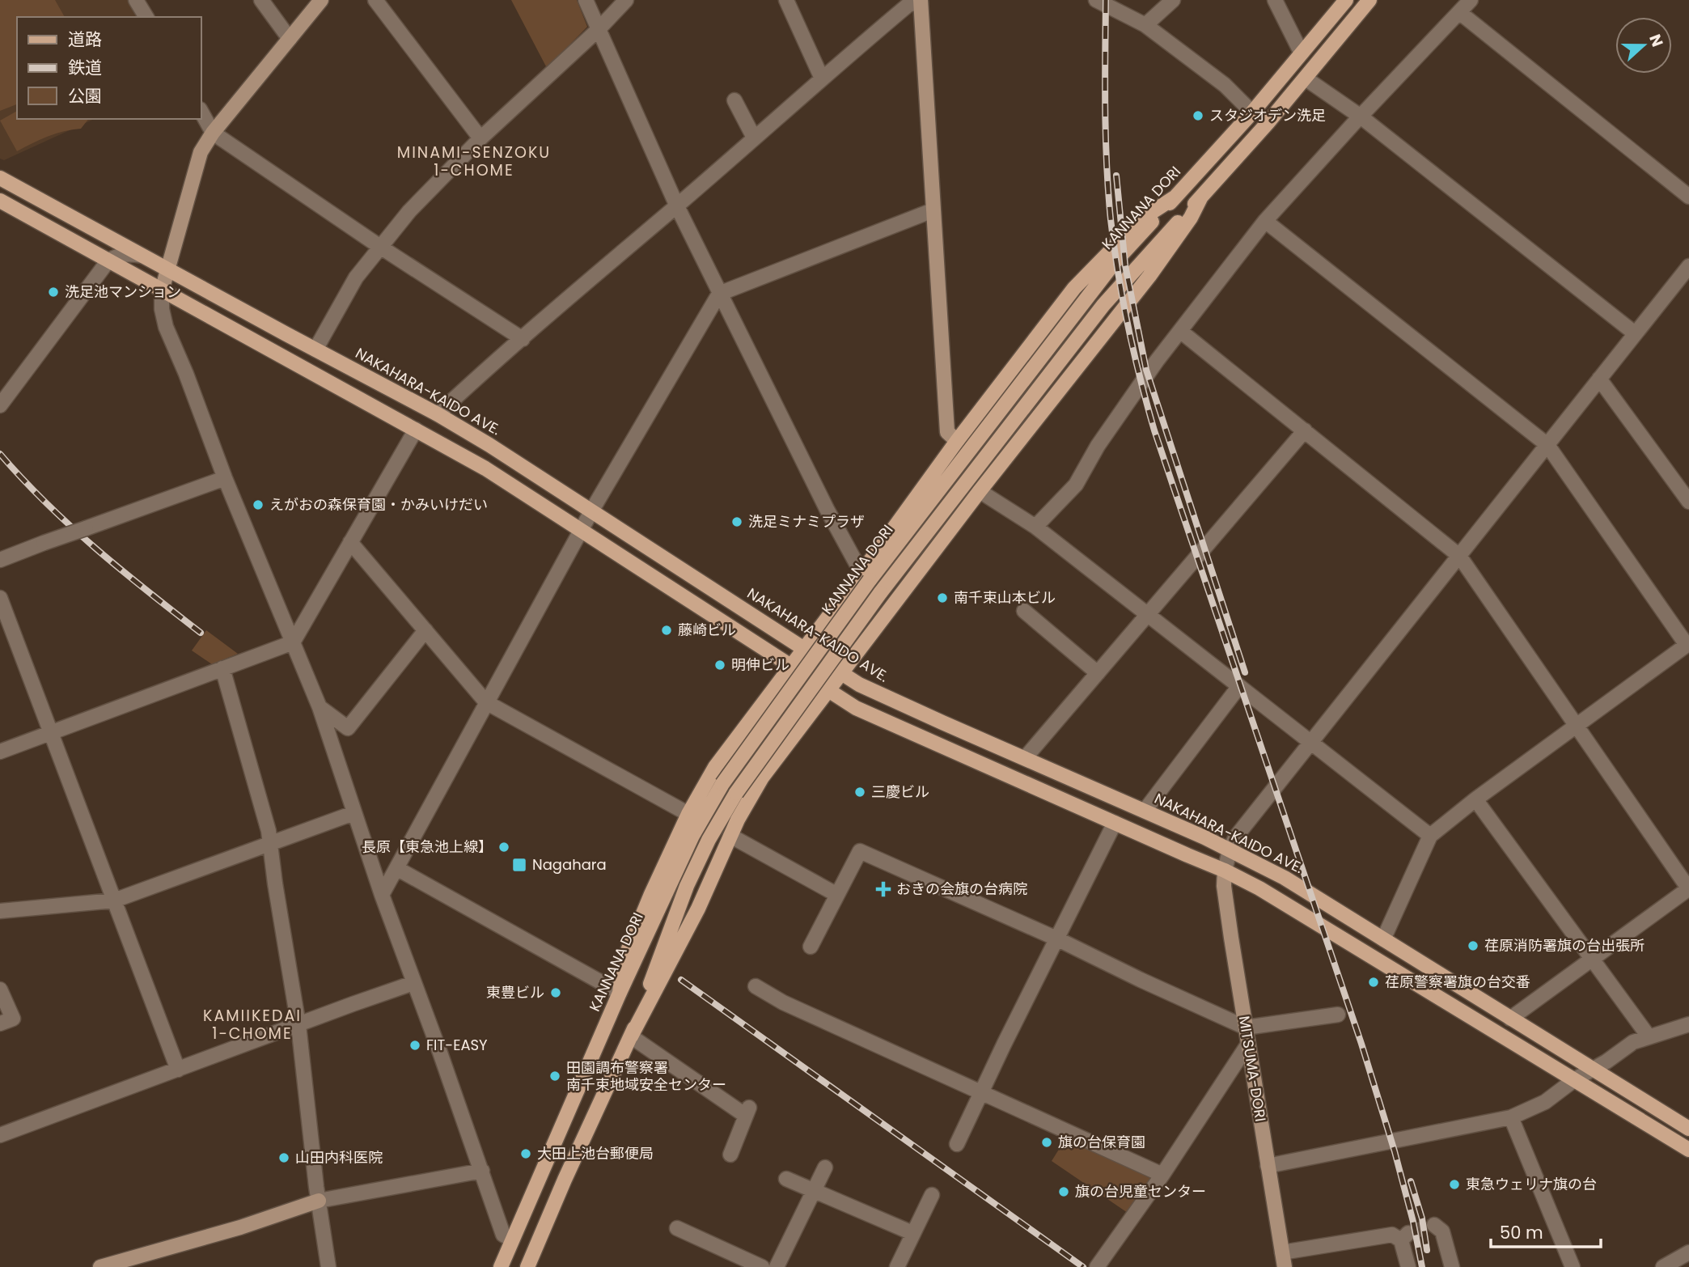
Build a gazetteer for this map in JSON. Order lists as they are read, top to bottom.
{
  "streets": {
    "main road": ["KANNANA DORI", "NAKAHARA-KAIDO AVE."],
    "street": ["MITSUMA-DORI"]
  },
  "districts": ["MINAMI-SENZOKU 1-CHOME", "KAMIIKEDAI 1-CHOME"],
  "places": {
    "other": [
      "スタジオデン洗足",
      "洗足池マンション",
      "えがおの森保育園・かみいけだい",
      "洗足ミナミプラザ",
      "南千束山本ビル",
      "藤崎ビル",
      "明伸ビル",
      "三慶ビル",
      "長原【東急池上線】",
      "荏原消防署旗の台出張所",
      "荏原警察署旗の台交番",
      "東豊ビル",
      "FIT-EASY",
      "田園調布警察署 南千束地域安全センター",
      "旗の台保育園",
      "大田上池台郵便局",
      "山田内科医院",
      "東急ウェリナ旗の台",
      "旗の台児童センター"
    ],
    "transit": ["Nagahara"],
    "health": ["おきの会旗の台病院"]
  },
  "legend": ["道路", "鉄道", "公園"],
  "scale_bar": "50 m",
  "north": "right"
}
